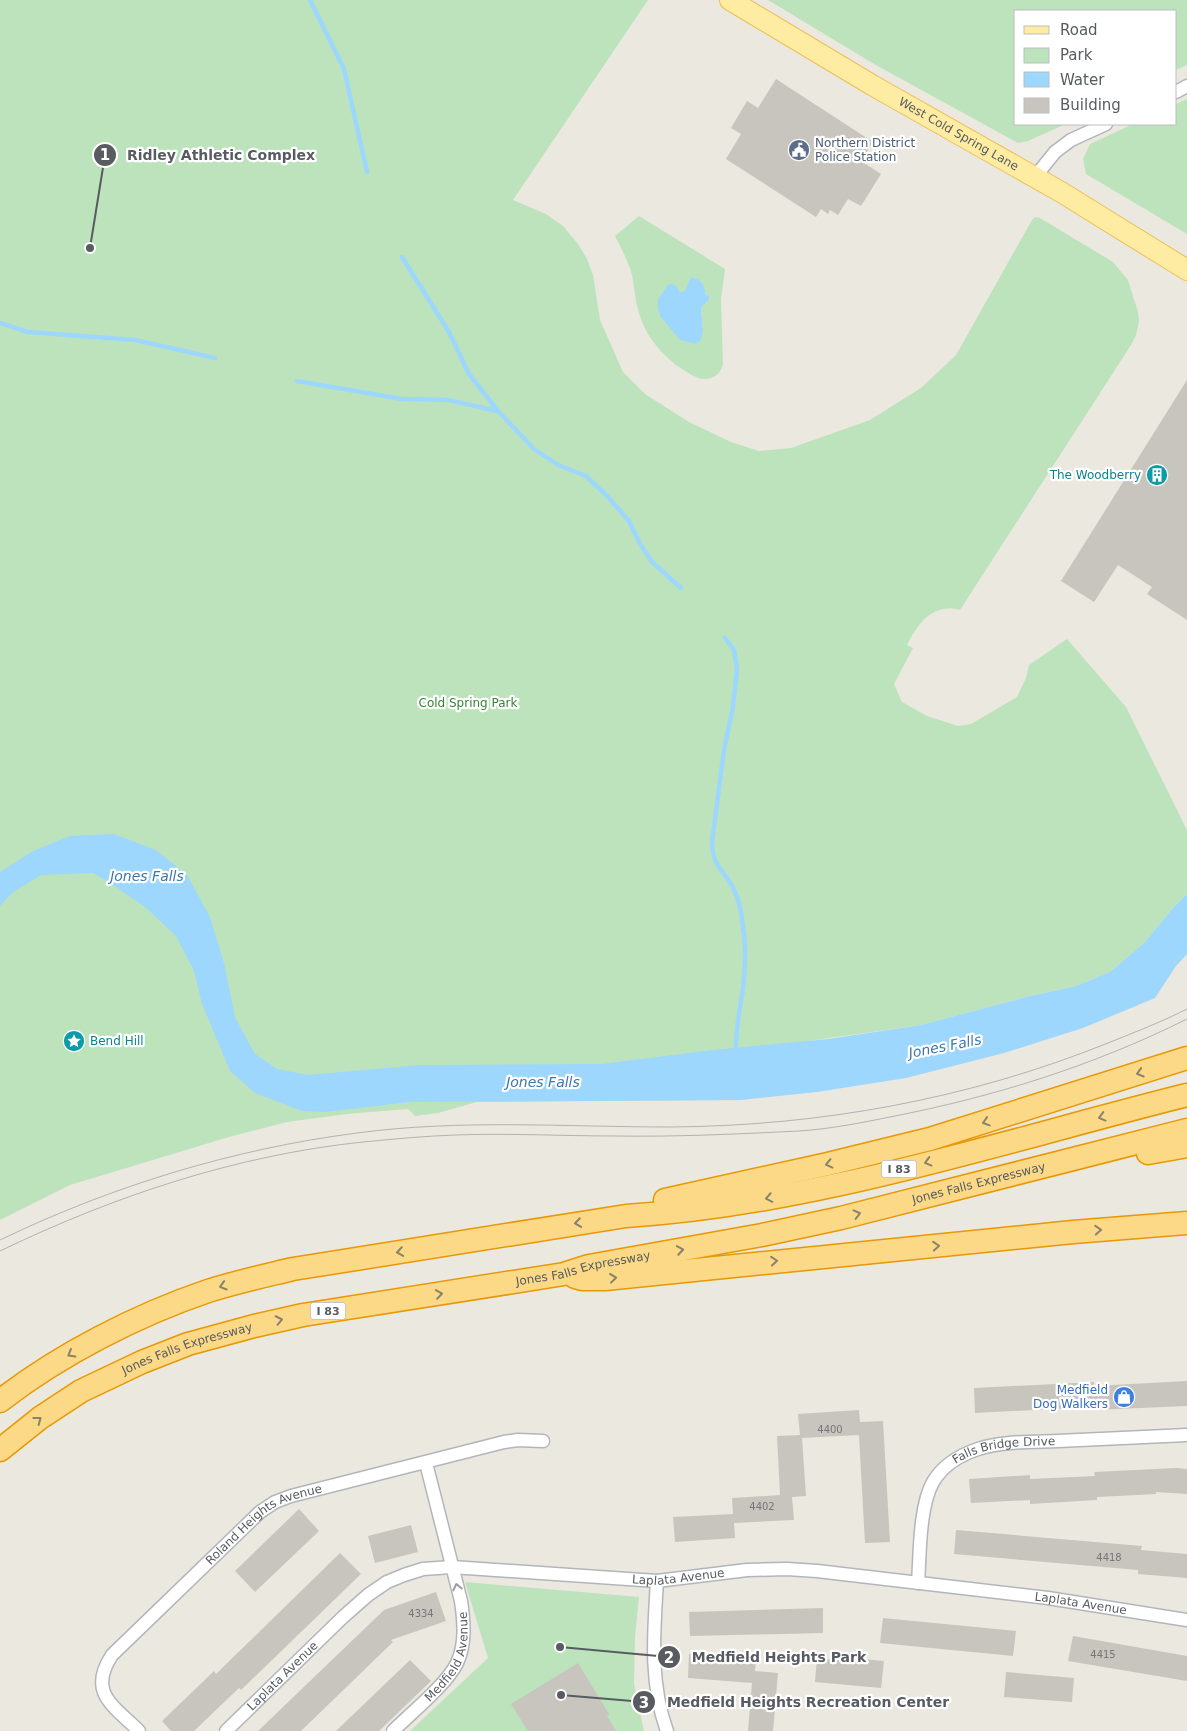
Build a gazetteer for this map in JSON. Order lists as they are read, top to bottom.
{
  "streets": {
    "highway": ["I 83", "Jones Falls Expressway"],
    "main road": ["West Cold Spring Lane"],
    "street": [
      "Falls Bridge Drive",
      "Roland Heights Avenue",
      "Laplata Avenue",
      "Medfield Avenue"
    ]
  },
  "crossings": [
    ["Falls Bridge Drive", "Laplata Avenue"],
    ["Roland Heights Avenue", "Medfield Avenue"],
    ["Laplata Avenue", "Medfield Avenue"]
  ],
  "one_way": ["Medfield Avenue"],
  "water": ["Jones Falls"],
  "parks": ["Cold Spring Park"],
  "places": {
    "public building": ["Northern District Police Station"],
    "other": ["Ridley Athletic Complex", "Medfield Heights Park", "Medfield Heights Recreation Center"],
    "building": ["The Woodberry"],
    "place": ["Bend Hill"],
    "shop": ["Medfield Dog Walkers"]
  },
  "house_numbers": [
    "4400",
    "4402",
    "4418",
    "4334",
    "4415"
  ],
  "legend": [
    "Road",
    "Park",
    "Water",
    "Building"
  ]
}
